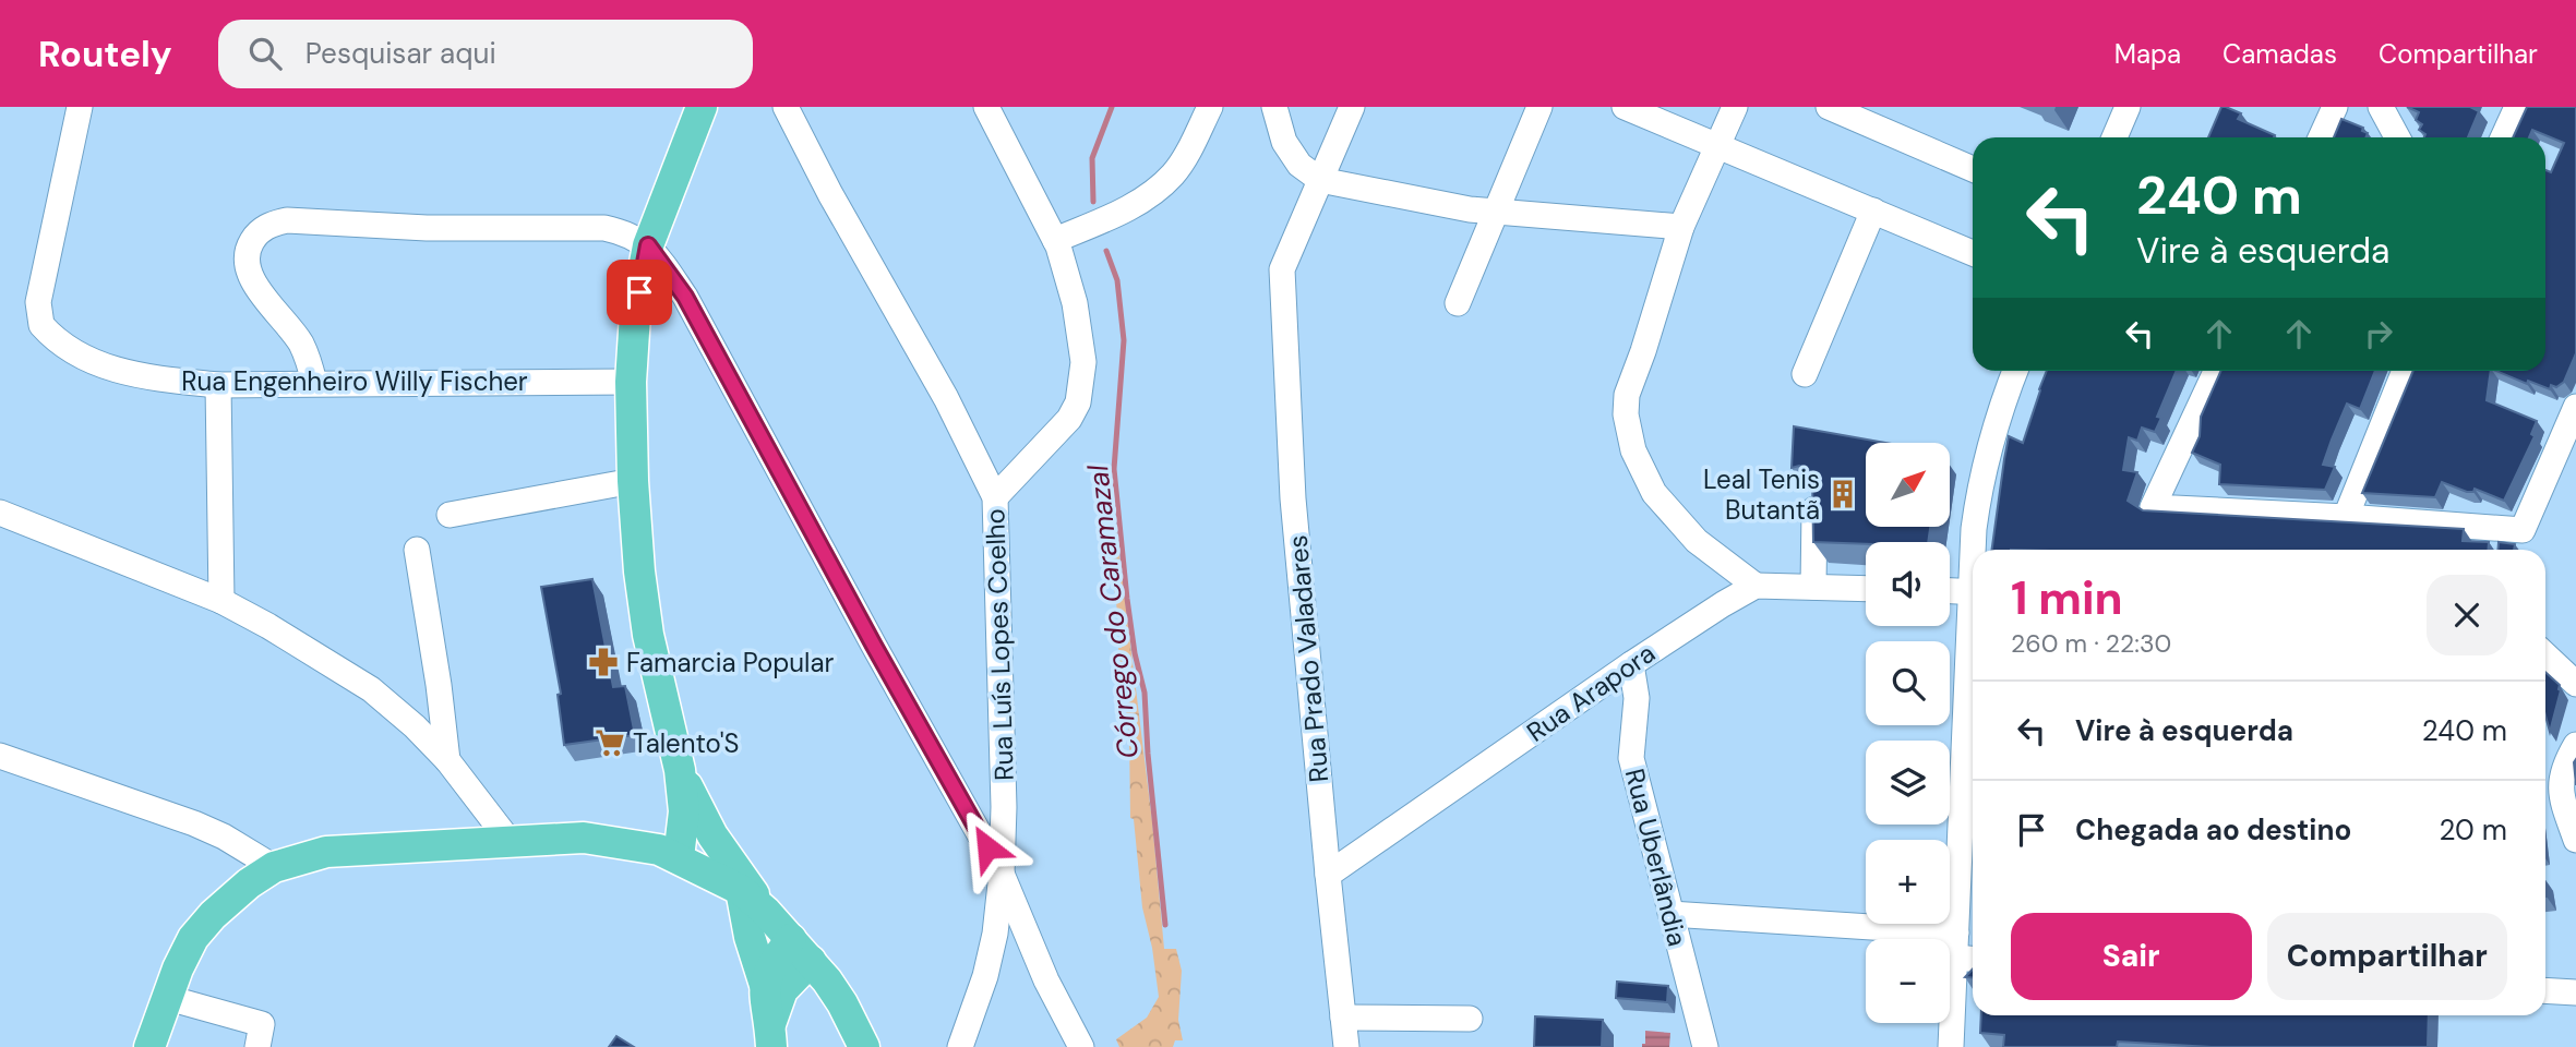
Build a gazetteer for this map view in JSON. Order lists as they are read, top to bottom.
{
  "streets": {
    "street": [
      "Rua Engenheiro Willy Fischer",
      "Rua Luís Lopes Coelho",
      "Rua Prado Valadares",
      "Rua Arapora",
      "Rua Uberlândia"
    ]
  },
  "crossings": [
    ["Rua Prado Valadares", "Rua Arapora"],
    ["Rua Arapora", "Rua Uberlândia"]
  ],
  "water": ["Córrego do Caramazal"],
  "places": {
    "building": ["Leal Tenis Butantã"],
    "pharmacy": ["Famarcia Popular"],
    "supermarket": ["Talento'S"]
  },
  "north": "top right",
  "page": {
    "header": "Routely",
    "search": "Pesquisar aqui",
    "nav": ["Mapa", "Camadas", "Compartilhar"],
    "turn": ["240 m", "Vire à esquerda"],
    "map_buttons": ["+", "−"],
    "heading": ["1 min", "260 m · 22:30"],
    "list": [
      {
        "name": "Vire à esquerda",
        "value": "240 m"
      },
      {
        "name": "Chegada ao destino",
        "value": "20 m"
      }
    ],
    "buttons": ["Sair", "Compartilhar"]
  }
}
